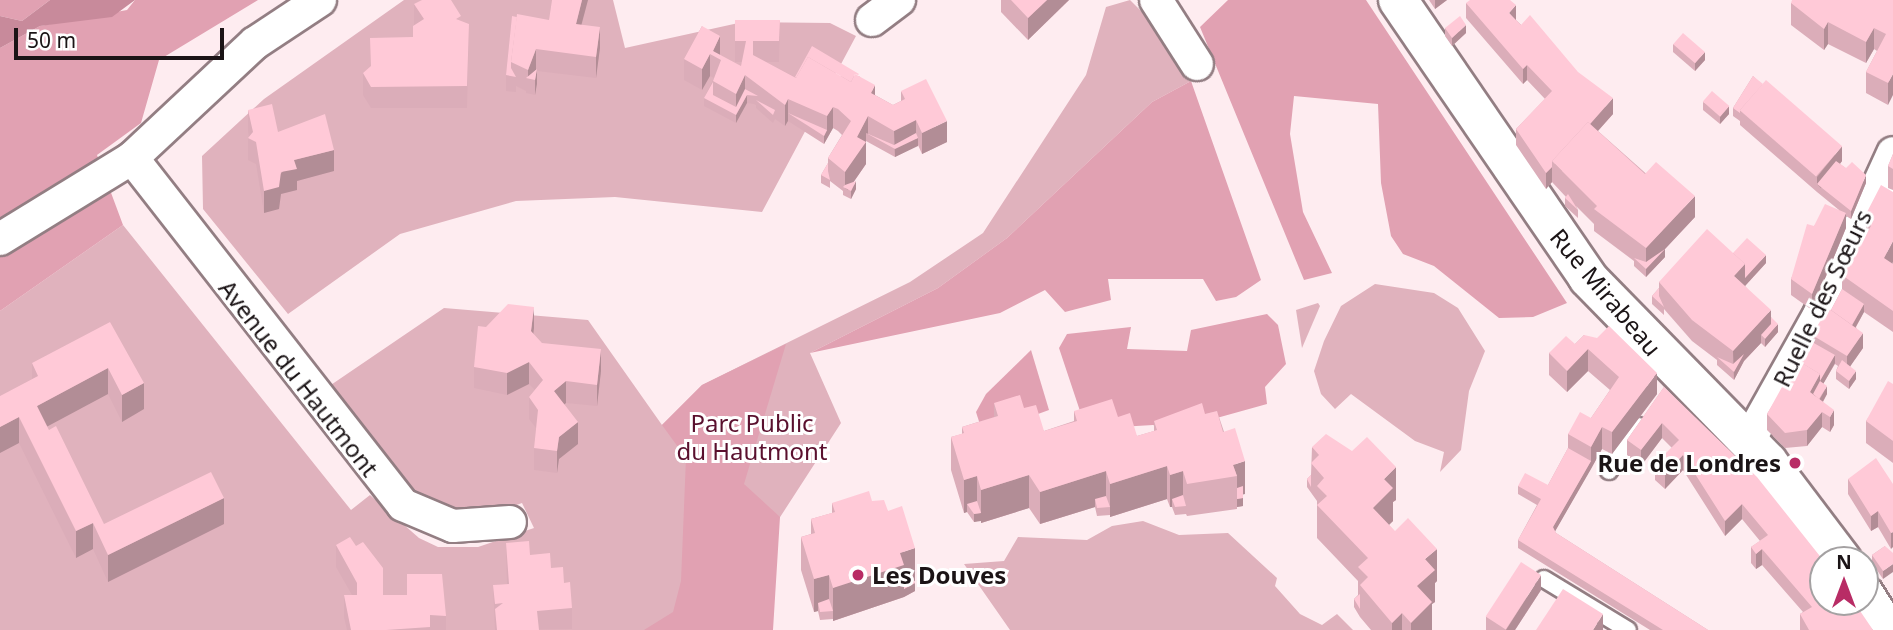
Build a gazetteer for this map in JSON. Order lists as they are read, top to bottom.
{
  "streets": {
    "main road": ["Rue Mirabeau"],
    "street": ["Ruelle des Sœurs", "Avenue du Hautmont"]
  },
  "crossings": [
    ["Rue Mirabeau", "Ruelle des Sœurs"]
  ],
  "parks": ["Parc Public du Hautmont"],
  "places": ["Rue de Londres", "Les Douves"],
  "scale_bar": "50 m",
  "north": "top"
}
